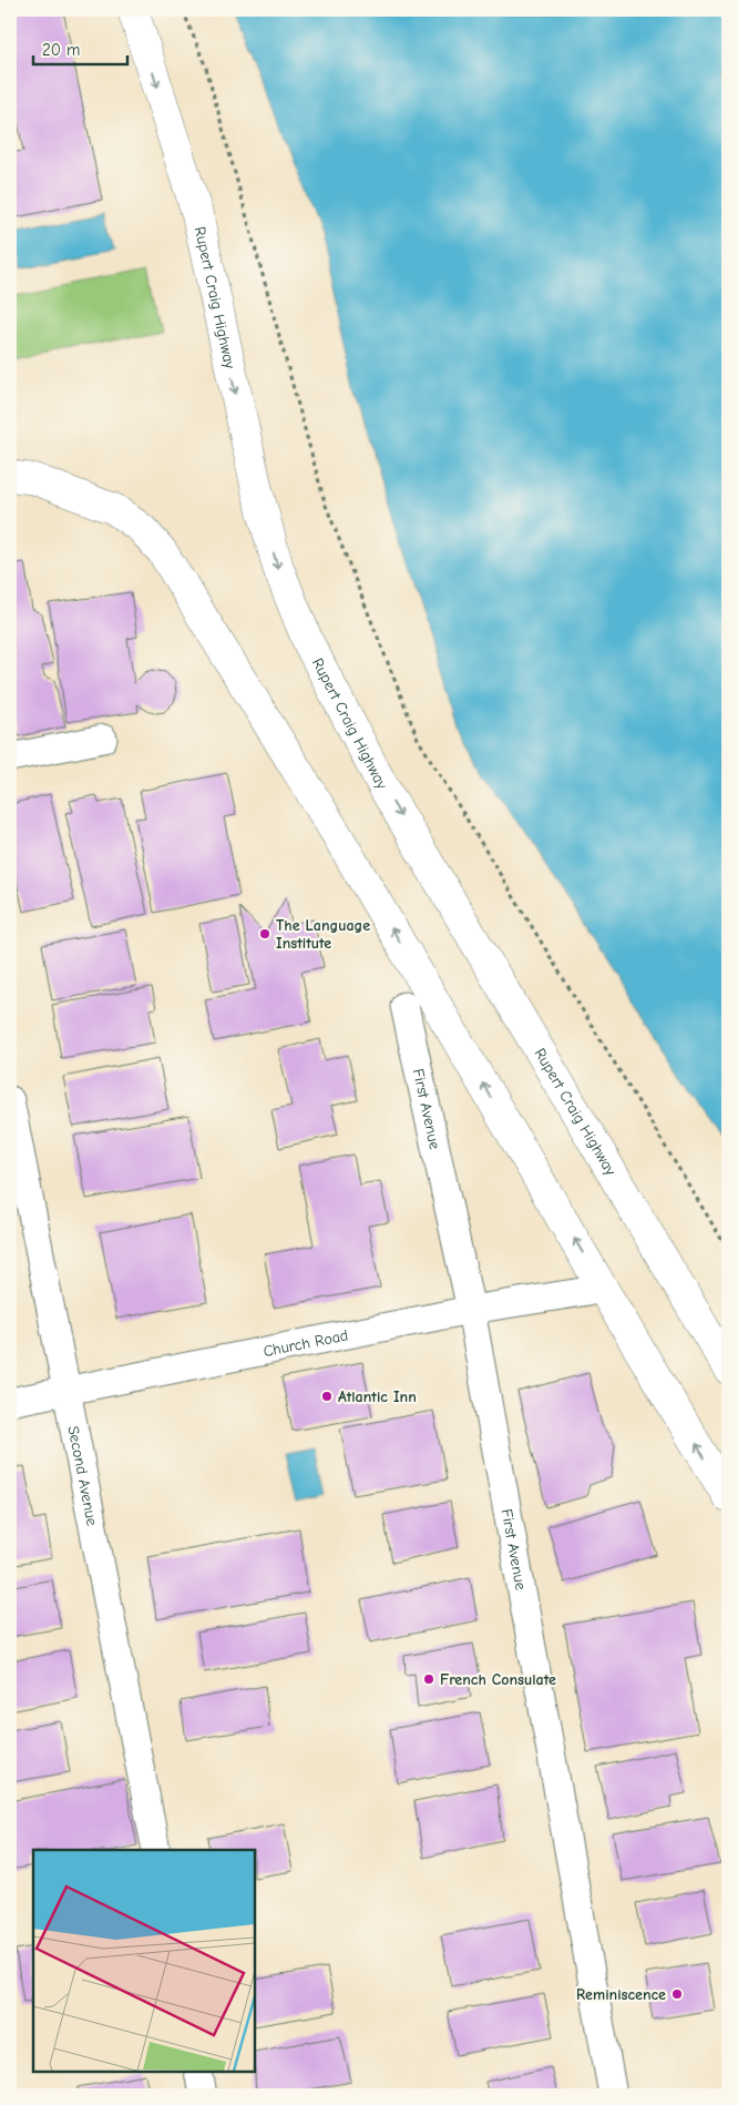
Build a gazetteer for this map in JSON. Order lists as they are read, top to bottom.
{
  "streets": {
    "main road": ["Rupert Craig Highway"],
    "street": ["First Avenue", "Church Road", "Second Avenue"]
  },
  "crossings": [
    ["First Avenue", "Church Road"],
    ["Church Road", "Second Avenue"]
  ],
  "places": [
    "The Language Institute",
    "Atlantic Inn",
    "French Consulate",
    "Reminiscence"
  ],
  "scale_bar": "20 m"
}
